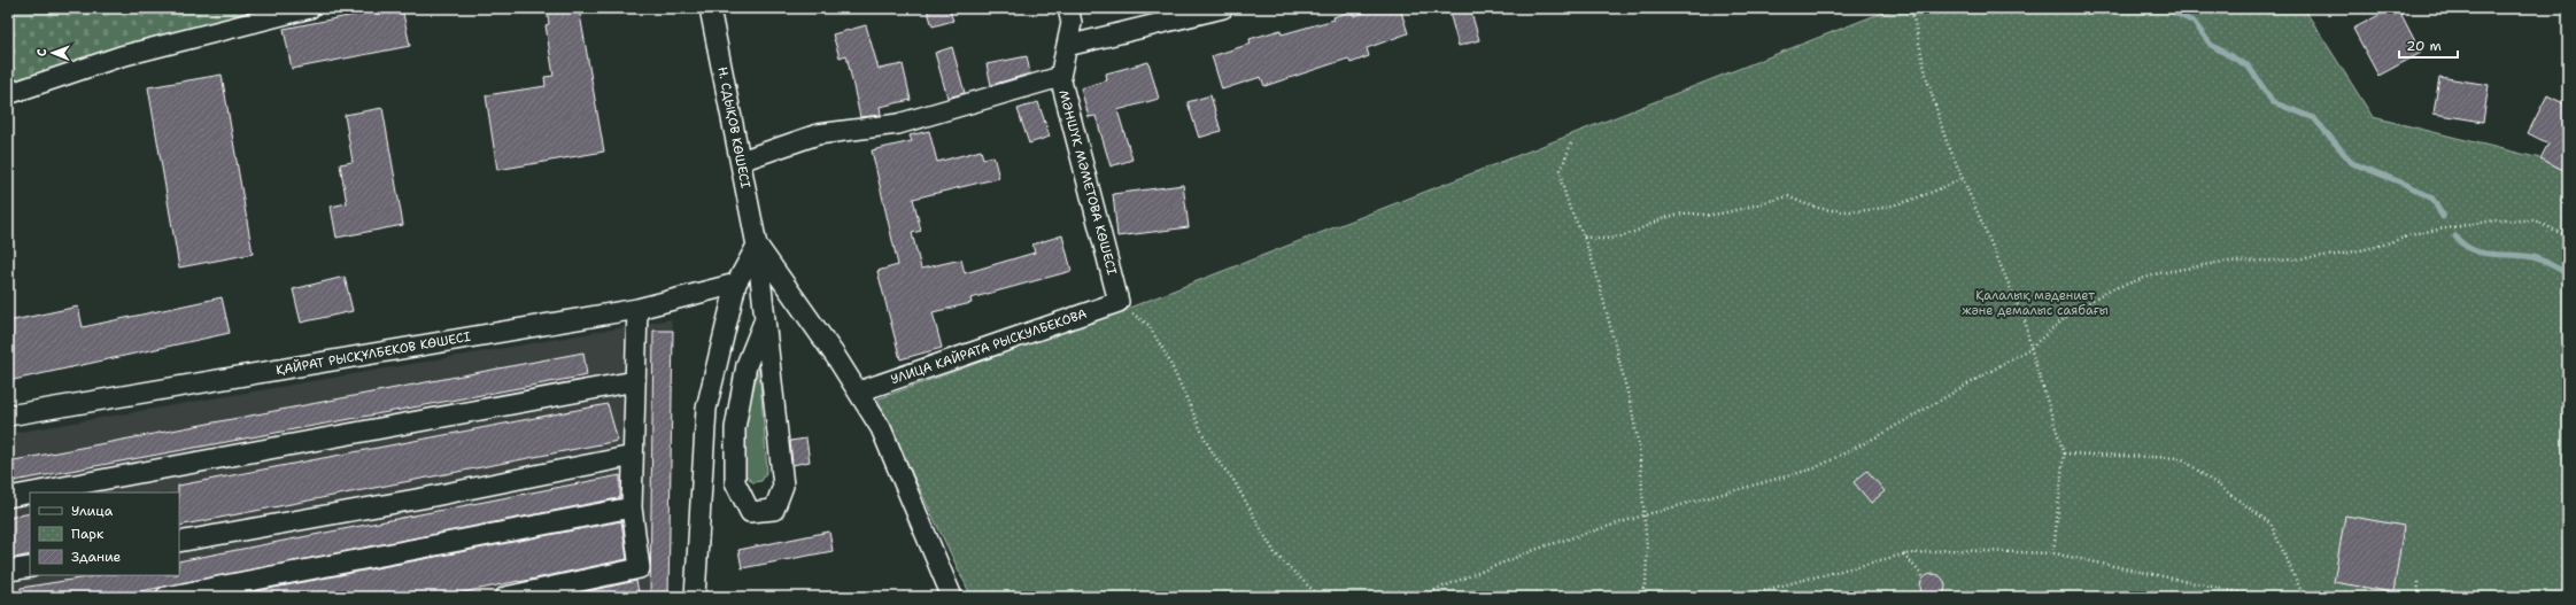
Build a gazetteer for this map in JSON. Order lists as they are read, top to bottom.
{
  "streets": {
    "street": [
      "Н. СДЫҚОВ КӨШЕСІ",
      "МӘНШҮК МӘМЕТОВА КӨШЕСІ",
      "УЛИЦА КАЙРАТА РЫСКУЛБЕКОВА",
      "ҚАЙРАТ РЫСҚҰЛБЕКОВ КӨШЕСІ"
    ]
  },
  "crossings": [
    ["МӘНШҮК МӘМЕТОВА КӨШЕСІ", "УЛИЦА КАЙРАТА РЫСКУЛБЕКОВА"]
  ],
  "parks": ["Қалалық мәдениет және демалыс саябағы"],
  "legend": ["Улица", "Парк", "Здание"],
  "scale_bar": "20 m",
  "north": "left"
}
